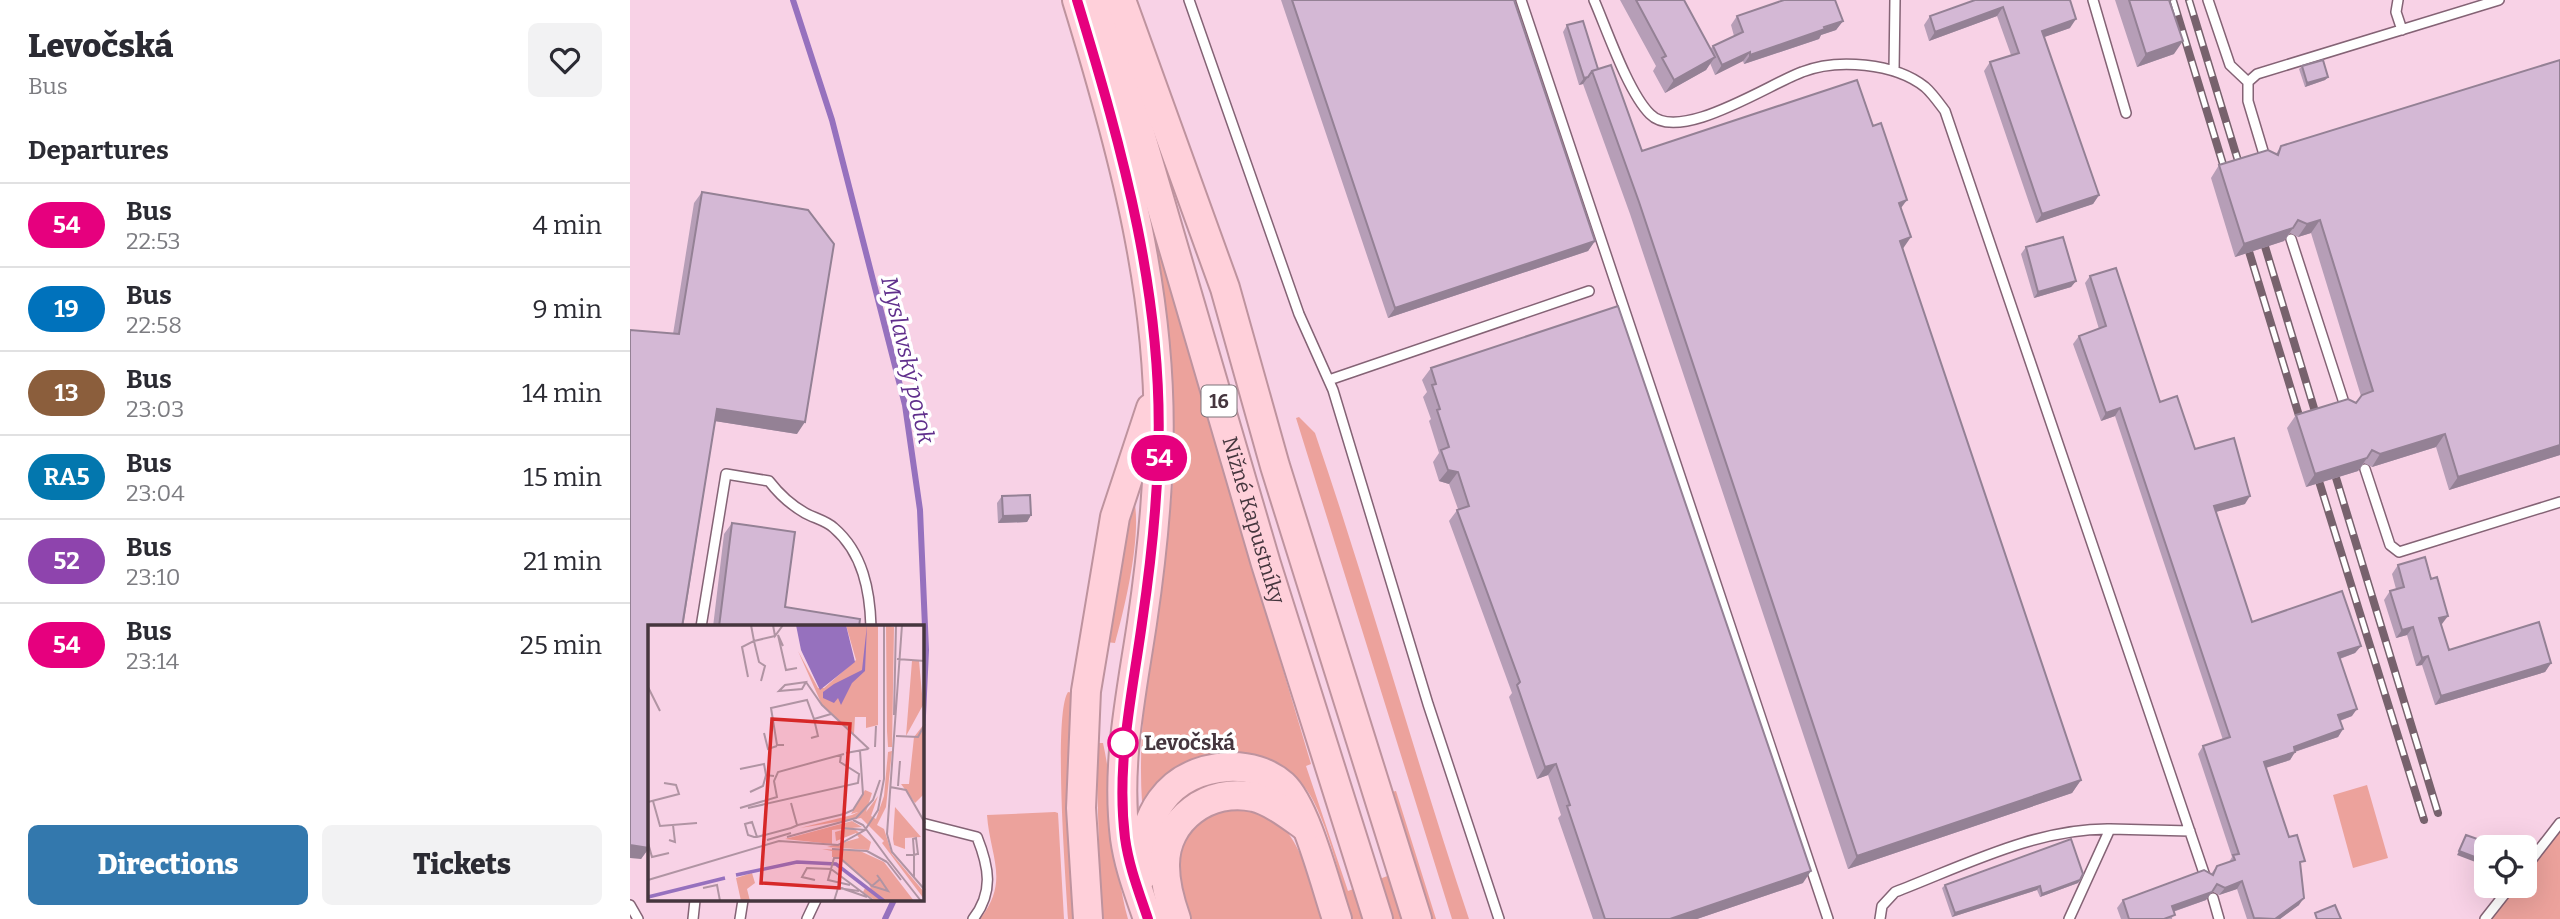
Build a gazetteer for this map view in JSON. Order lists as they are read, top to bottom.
{
  "streets": {
    "highway": ["16", "Nižné Kapustníky"]
  },
  "water": ["Myslavský potok"],
  "places": ["Levočská"],
  "lines": ["bus line 54"],
  "page": {
    "heading": [
      ["Levočská", "Bus"],
      "Departures"
    ],
    "on_map": "54",
    "list": [
      {
        "mark": "54",
        "name": "Bus",
        "note": "22:53",
        "value": "4 min"
      },
      {
        "mark": "19",
        "name": "Bus",
        "note": "22:58",
        "value": "9 min"
      },
      {
        "mark": "13",
        "name": "Bus",
        "note": "23:03",
        "value": "14 min"
      },
      {
        "mark": "RA5",
        "name": "Bus",
        "note": "23:04",
        "value": "15 min"
      },
      {
        "mark": "52",
        "name": "Bus",
        "note": "23:10",
        "value": "21 min"
      },
      {
        "mark": "54",
        "name": "Bus",
        "note": "23:14",
        "value": "25 min"
      }
    ],
    "buttons": ["Directions", "Tickets"]
  }
}
